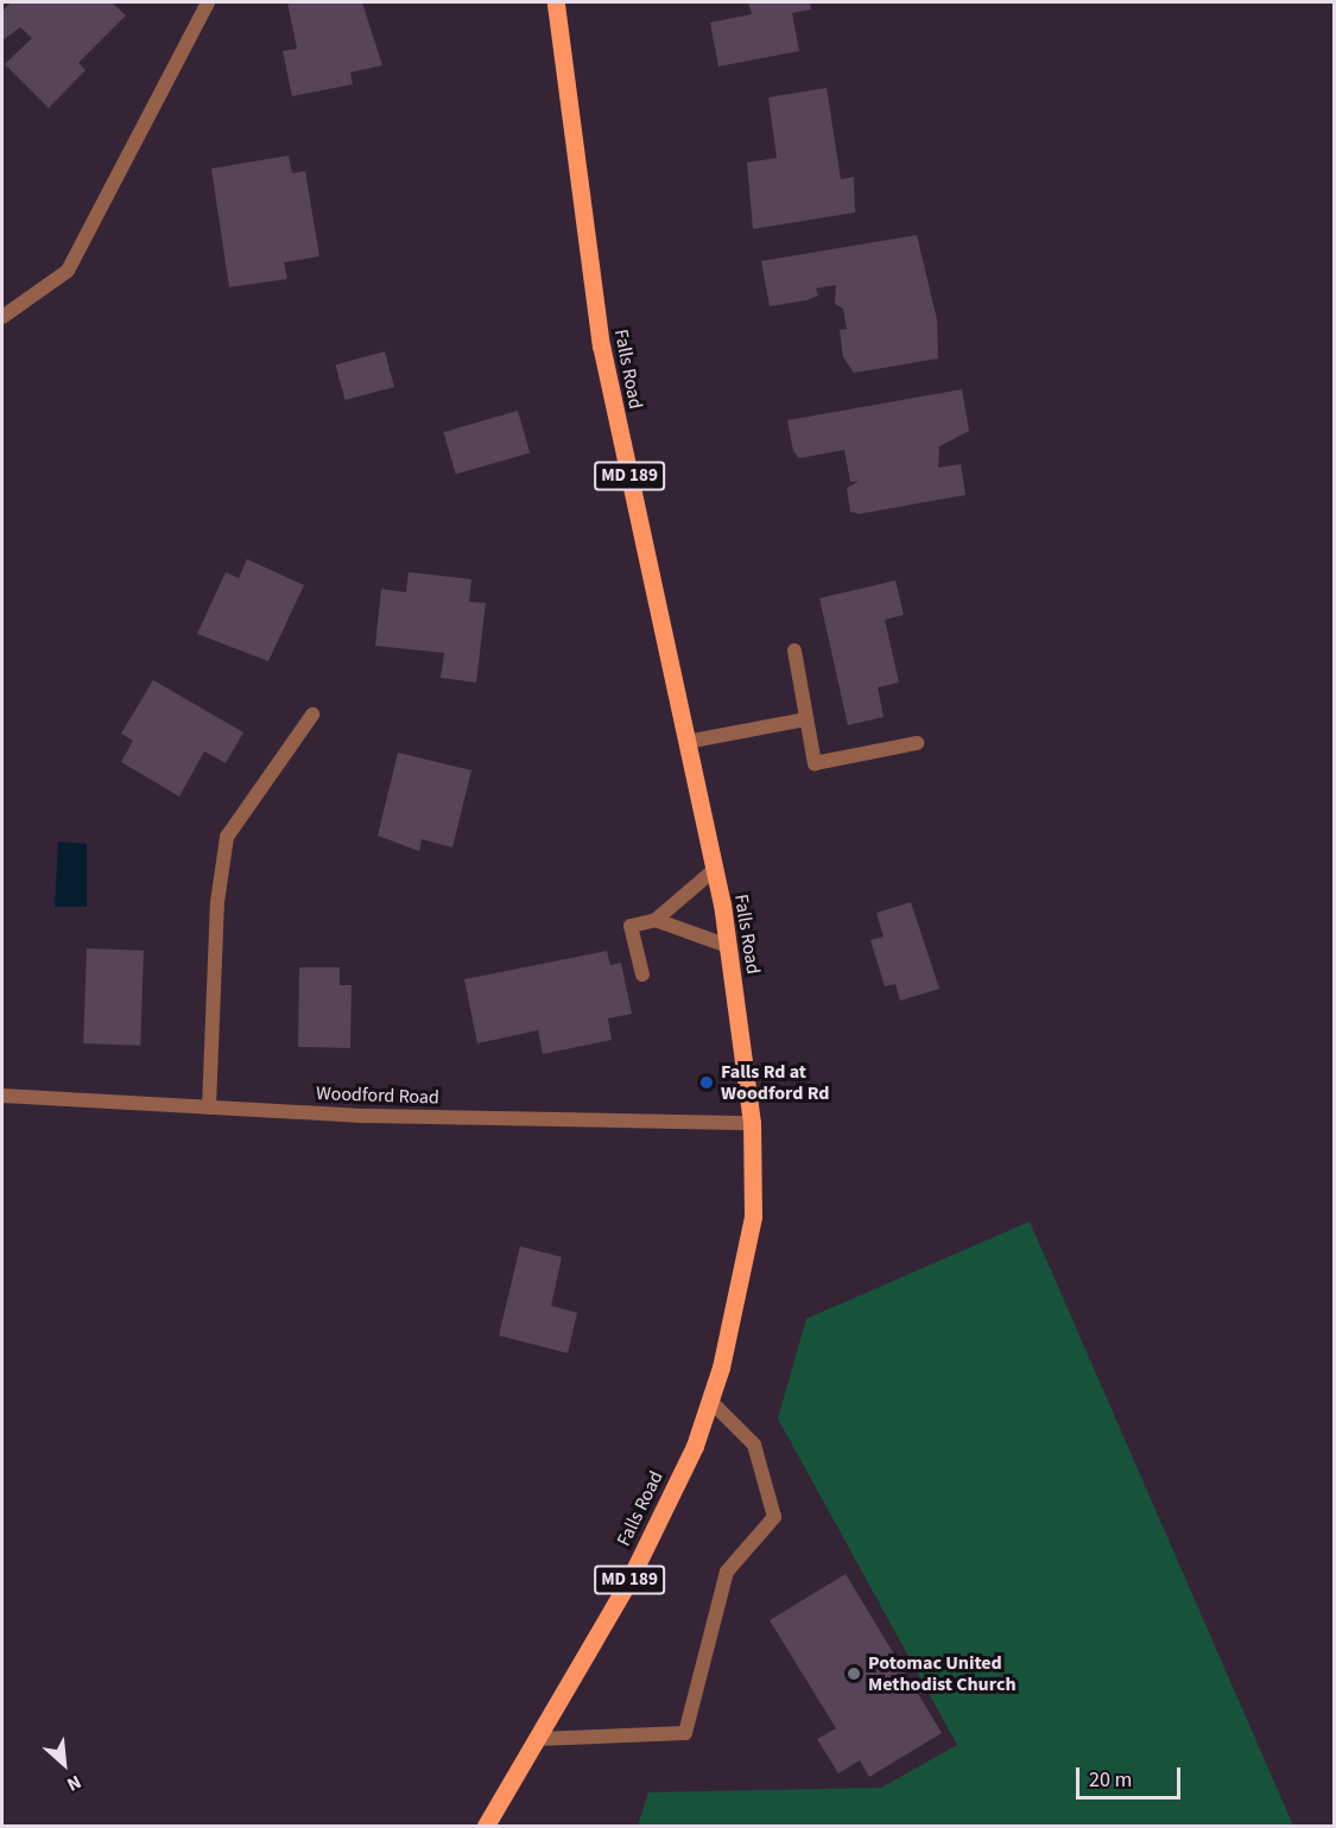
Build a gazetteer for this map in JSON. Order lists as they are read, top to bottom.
{
  "streets": {
    "main road": ["Falls Road", "MD 189"],
    "street": ["Woodford Road"]
  },
  "crossings": [
    ["Falls Road", "Woodford Road"]
  ],
  "places": ["Falls Rd at Woodford Rd", "Potomac United Methodist Church"],
  "scale_bar": "20 m",
  "north": "bottom right"
}
